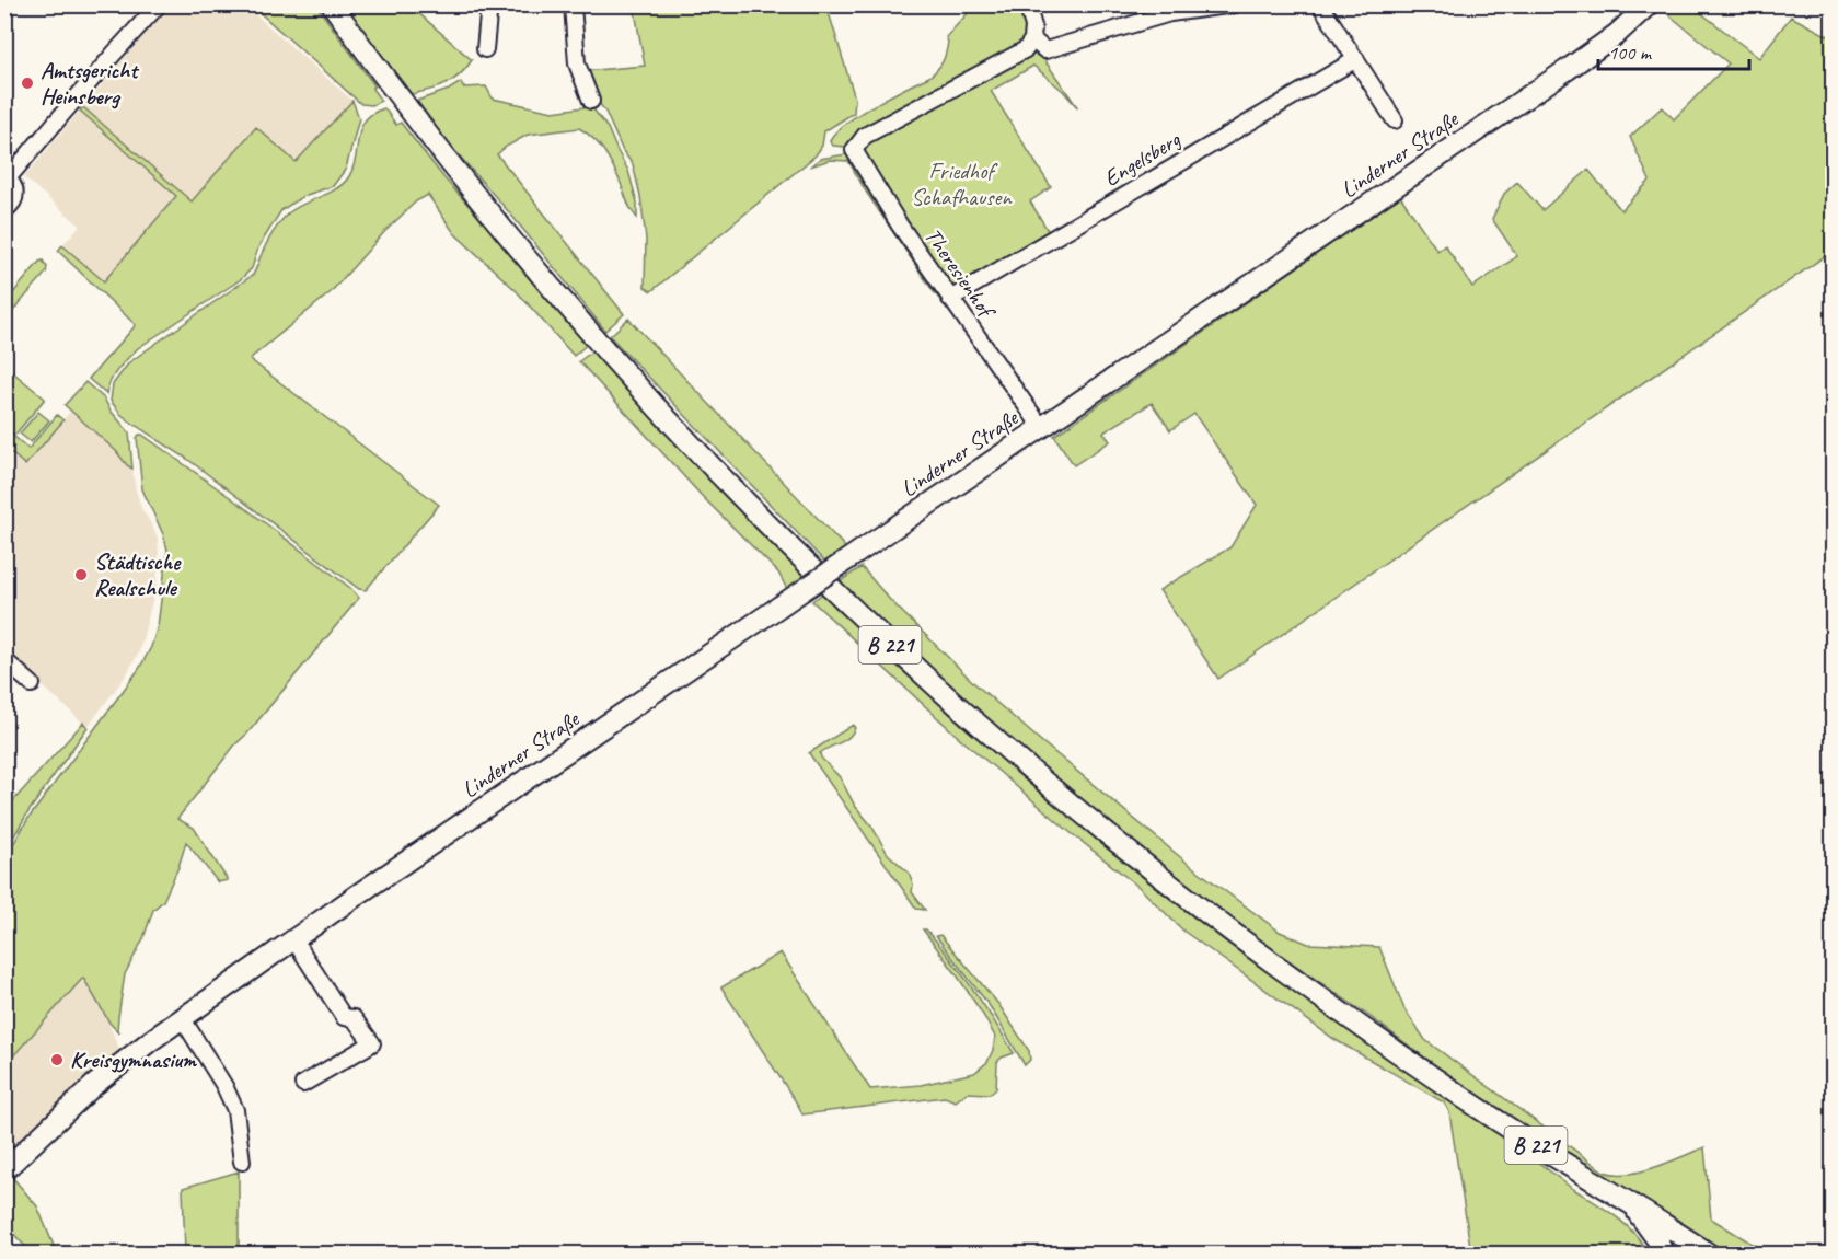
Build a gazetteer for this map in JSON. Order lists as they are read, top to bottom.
{
  "streets": {
    "main road": ["Linderner Straße", "B 221"],
    "street": ["Engelsberg", "Theresienhof"]
  },
  "crossings": [
    ["Linderner Straße", "Theresienhof"],
    ["Engelsberg", "Theresienhof"]
  ],
  "parks": ["Friedhof Schafhausen"],
  "places": ["Amtsgericht Heinsberg", "Städtische Realschule", "Kreisgymnasium"],
  "scale_bar": "100 m"
}
